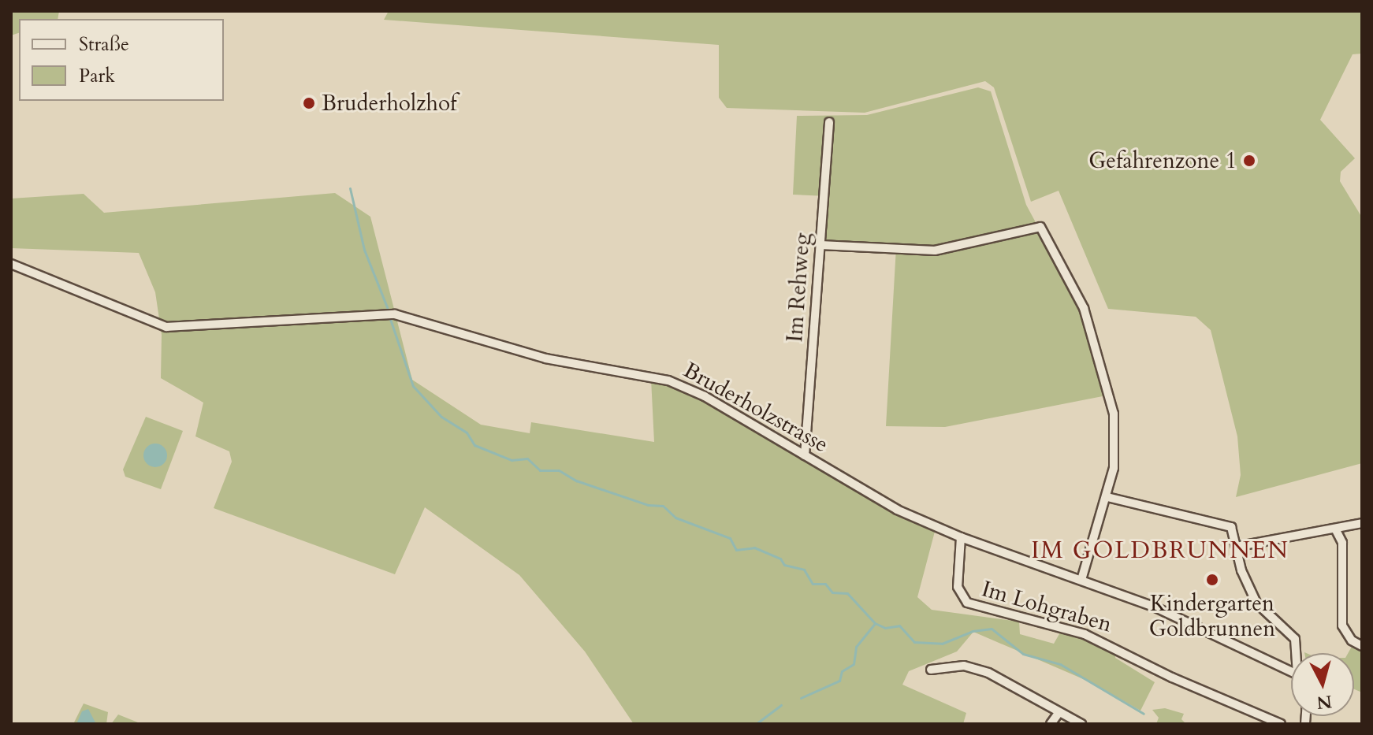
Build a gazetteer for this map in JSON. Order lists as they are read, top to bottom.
{
  "streets": {
    "street": ["Im Rehweg", "Bruderholzstrasse", "Im Lohgraben"]
  },
  "crossings": [
    ["Im Rehweg", "Bruderholzstrasse"],
    ["Bruderholzstrasse", "Im Lohgraben"]
  ],
  "districts": ["IM GOLDBRUNNEN"],
  "places": ["Bruderholzhof", "Gefahrenzone 1", "Kindergarten Goldbrunnen"],
  "legend": ["Straße", "Park"],
  "north": "bottom"
}
